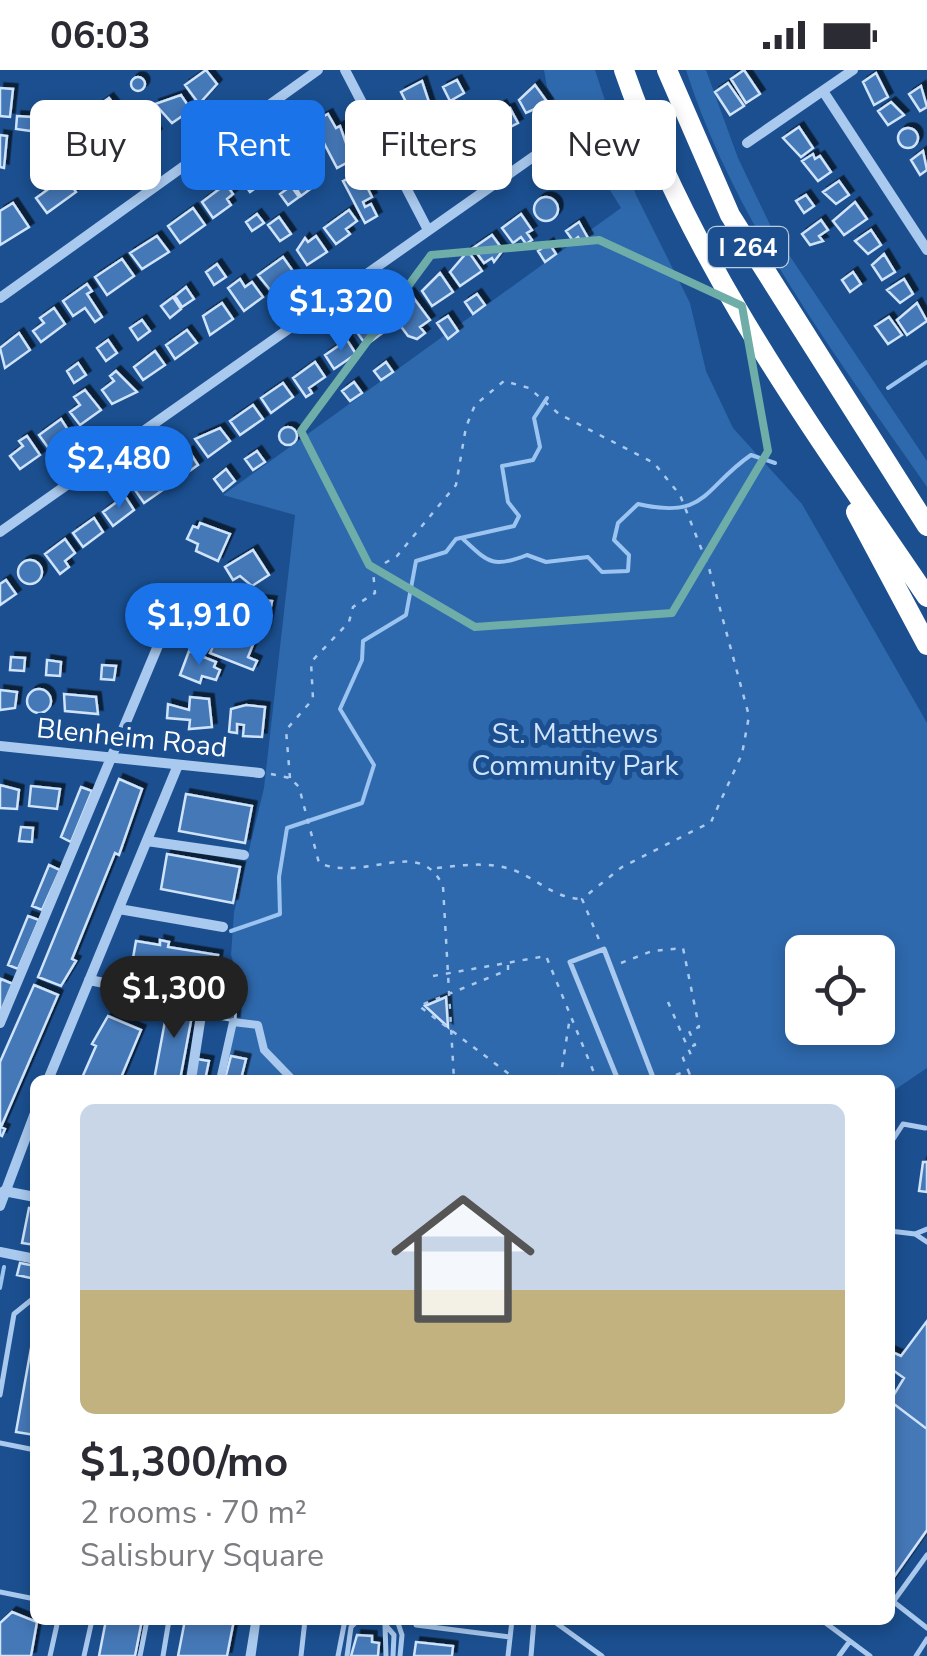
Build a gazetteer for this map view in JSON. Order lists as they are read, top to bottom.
{
  "streets": {
    "highway": ["I 264"],
    "street": ["Blenheim Road"]
  },
  "parks": ["St. Matthews Community Park"],
  "page": {
    "status": "06:03",
    "chip": [
      "Buy",
      "Rent",
      "Filters",
      "New"
    ],
    "price": [
      "$1,320",
      "$2,480",
      "$1,910",
      "$1,300"
    ],
    "list": [
      {
        "name": "$1,300/mo",
        "note": "2 rooms · 70 m² · Salisbury Square"
      }
    ]
  }
}
